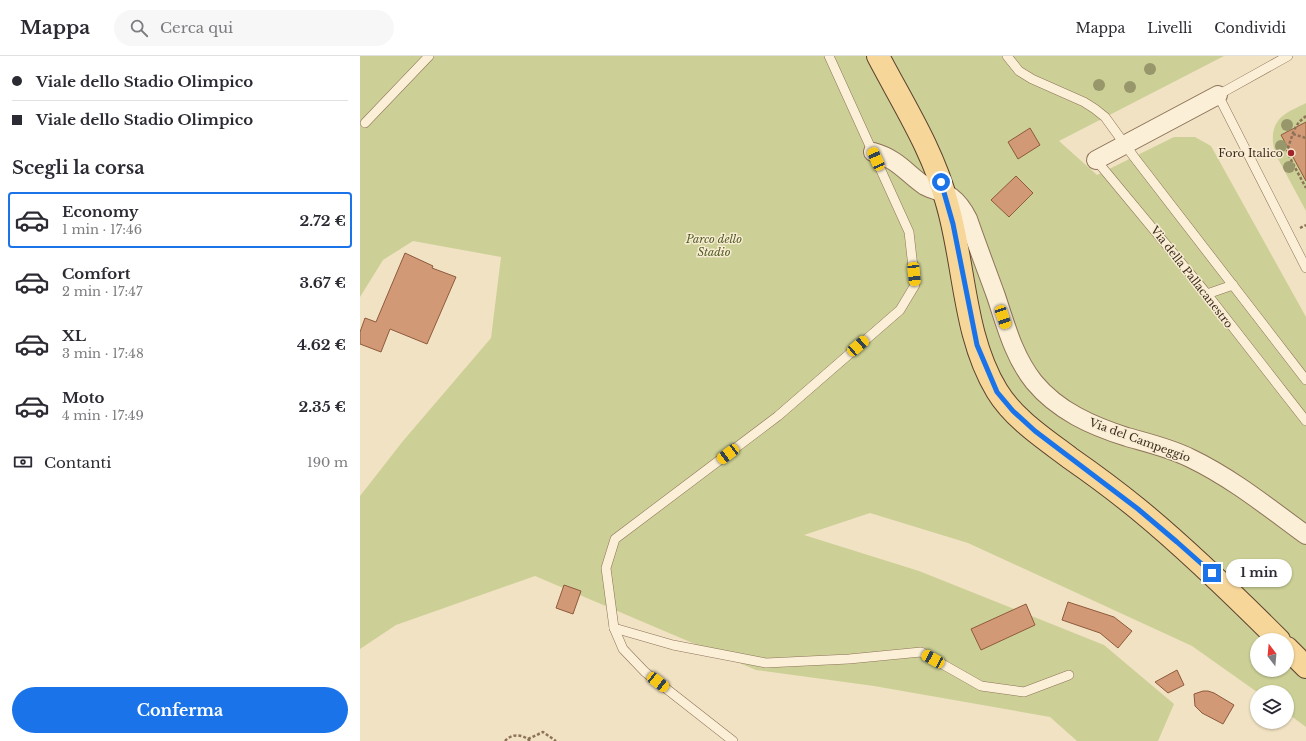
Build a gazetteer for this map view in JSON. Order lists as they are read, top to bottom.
{
  "streets": {
    "street": ["Via della Pallacanestro", "Via del Campeggio"]
  },
  "parks": ["Parco dello Stadio"],
  "places": ["Foro Italico"],
  "north": "top",
  "page": {
    "header": "Mappa",
    "search": "Cerca qui",
    "nav": ["Mappa", "Livelli", "Condividi"],
    "banner": ["Viale dello Stadio Olimpico", "Viale dello Stadio Olimpico"],
    "heading": "Scegli la corsa",
    "list": [
      {
        "name": "Economy",
        "note": "1 min · 17:46",
        "value": "2.72 €"
      },
      {
        "name": "Comfort",
        "note": "2 min · 17:47",
        "value": "3.67 €"
      },
      {
        "name": "XL",
        "note": "3 min · 17:48",
        "value": "4.62 €"
      },
      {
        "name": "Moto",
        "note": "4 min · 17:49",
        "value": "2.35 €"
      }
    ],
    "pay": ["Contanti", "190 m"],
    "bubble": "1 min",
    "buttons": "Conferma"
  }
}
